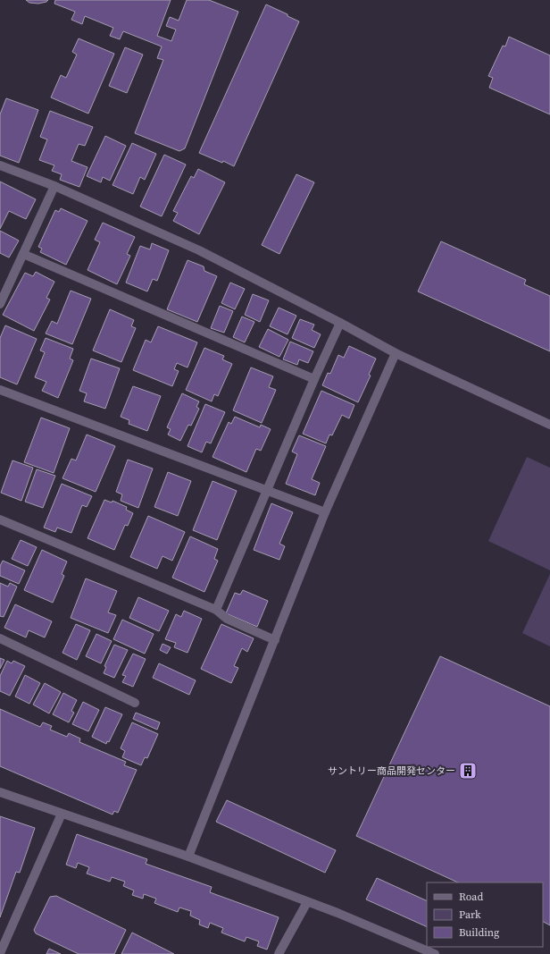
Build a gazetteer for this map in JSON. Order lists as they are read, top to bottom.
{
  "places": {
    "building": ["サントリー商品開発センター"]
  },
  "legend": ["Road", "Park", "Building"]
}
